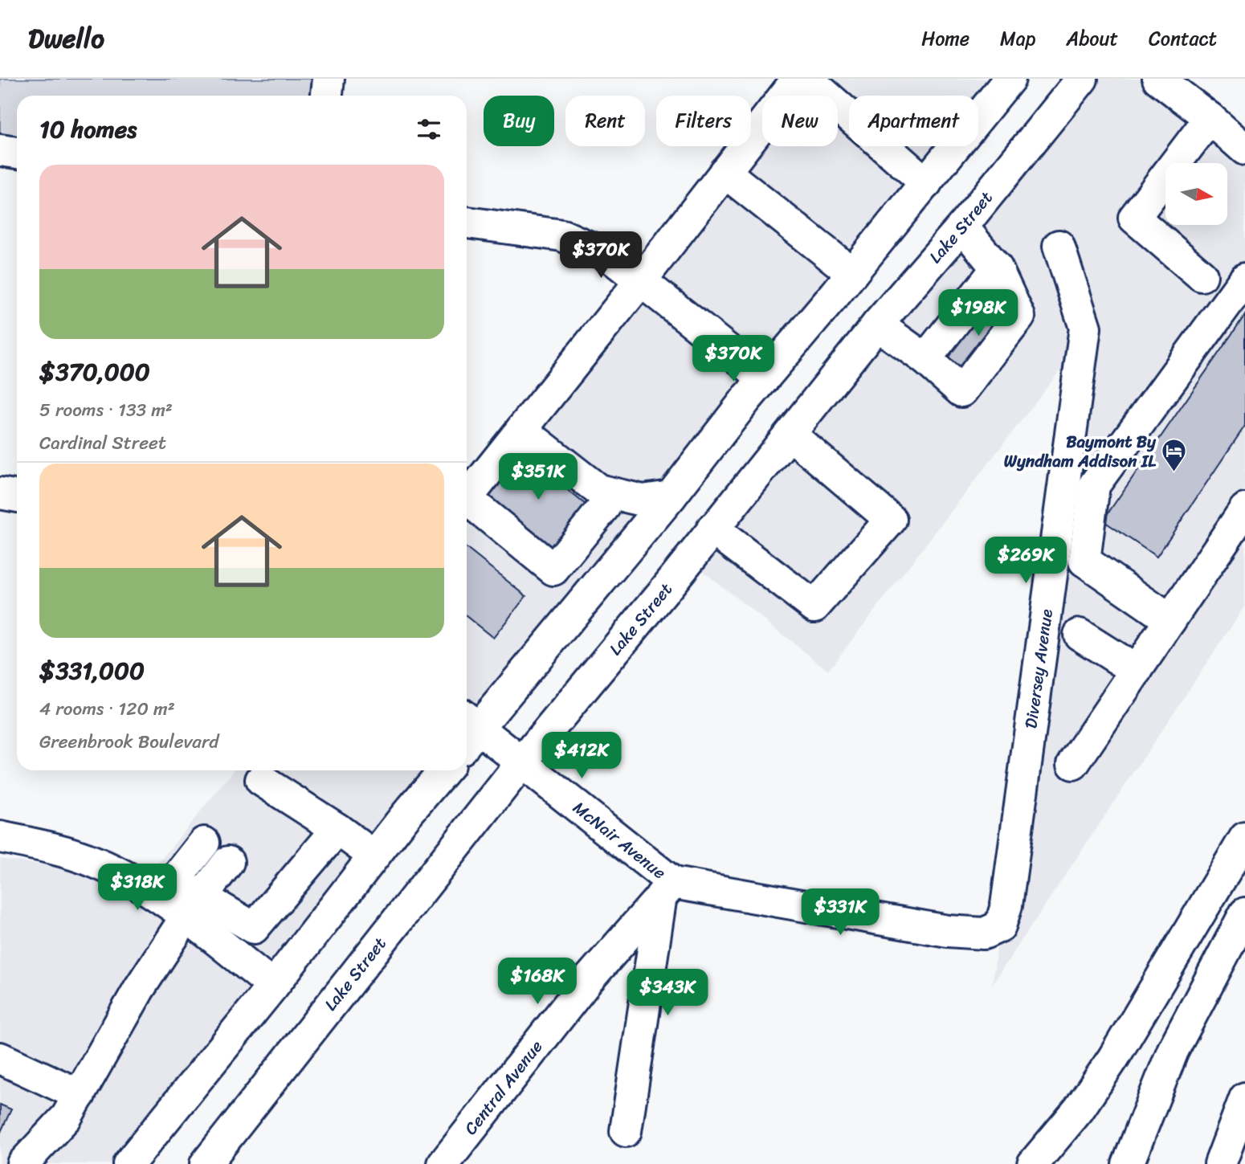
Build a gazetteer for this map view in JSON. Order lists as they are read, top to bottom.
{
  "streets": {
    "main road": [
      "Lake Street",
      "Diversey Avenue",
      "McNair Avenue",
      "Central Avenue"
    ]
  },
  "crossings": [
    ["Lake Street", "McNair Avenue"],
    ["Diversey Avenue", "McNair Avenue"],
    ["Diversey Avenue", "Central Avenue"],
    ["McNair Avenue", "Central Avenue"]
  ],
  "places": {
    "hotel": ["Baymont By Wyndham Addison IL"]
  },
  "north": "right",
  "page": {
    "header": "Dwello",
    "nav": [
      "Home",
      "Map",
      "About",
      "Contact"
    ],
    "chip": [
      "Buy",
      "Rent",
      "Filters",
      "New",
      "Apartment"
    ],
    "heading": "10 homes",
    "list": [
      {
        "name": "$370,000",
        "note": "5 rooms · 133 m² · Cardinal Street"
      },
      {
        "name": "$331,000",
        "note": "4 rooms · 120 m² · Greenbrook Boulevard"
      }
    ],
    "price": [
      "$370K",
      "$198K",
      "$370K",
      "$351K",
      "$269K",
      "$412K",
      "$318K",
      "$331K",
      "$168K",
      "$343K"
    ]
  }
}
